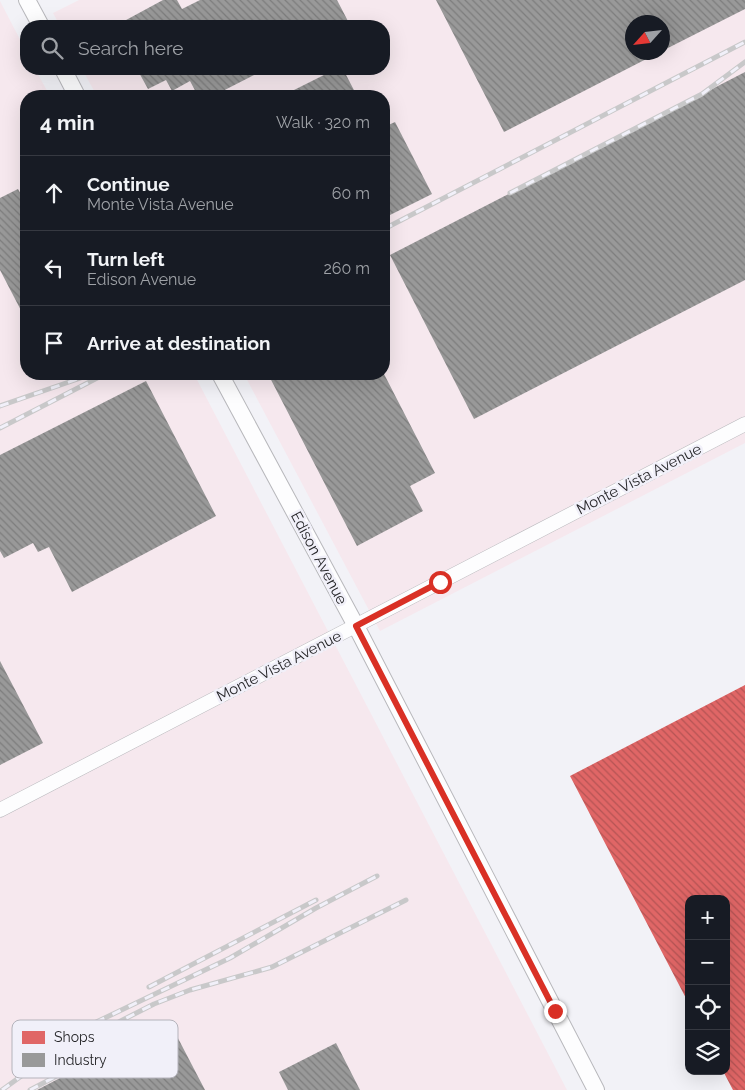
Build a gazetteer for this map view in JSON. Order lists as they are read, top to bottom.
{
  "streets": {
    "main road": ["Edison Avenue"],
    "street": ["Monte Vista Avenue"]
  },
  "crossings": [
    ["Monte Vista Avenue", "Edison Avenue"]
  ],
  "legend": ["Shops", "Industry"],
  "north": "bottom left",
  "page": {
    "search": "Search here",
    "heading": ["4 min", "Walk · 320 m"],
    "list": [
      ["Continue", "Monte Vista Avenue", "60 m"],
      ["Turn left", "Edison Avenue", "260 m"],
      "Arrive at destination"
    ],
    "map_buttons": ["+", "−"]
  }
}
